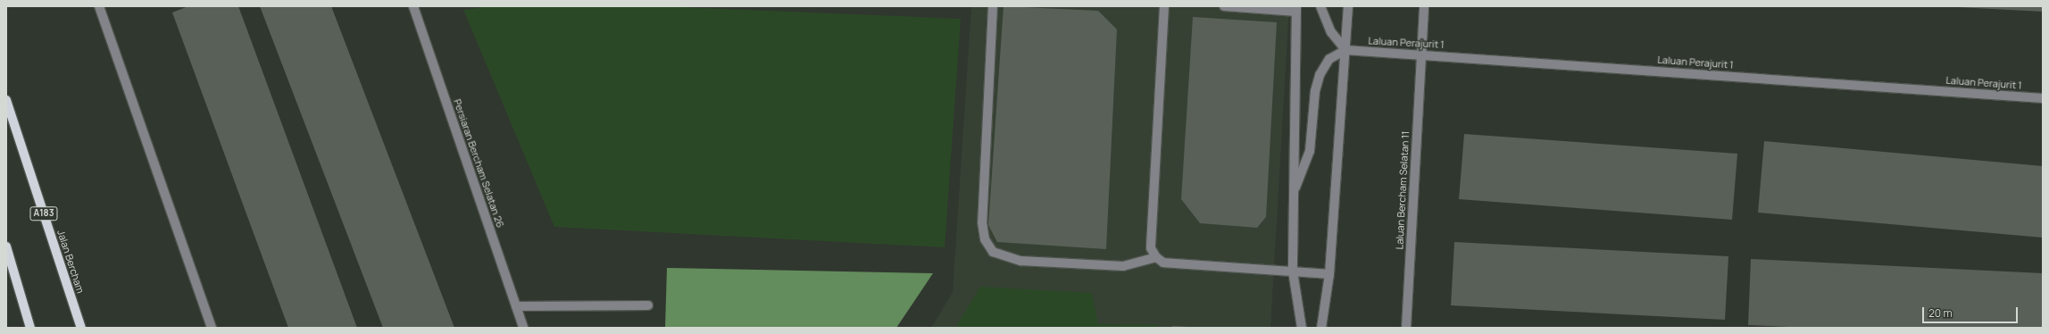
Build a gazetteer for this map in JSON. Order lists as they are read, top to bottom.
{
  "streets": {
    "main road": ["A183", "Jalan Bercham"],
    "street": ["Laluan Perajurit 1", "Persiaran Bercham Selatan 26", "Laluan Bercham Selatan 11"]
  },
  "crossings": [
    ["Laluan Perajurit 1", "Laluan Bercham Selatan 11"]
  ],
  "scale_bar": "20 m"
}
